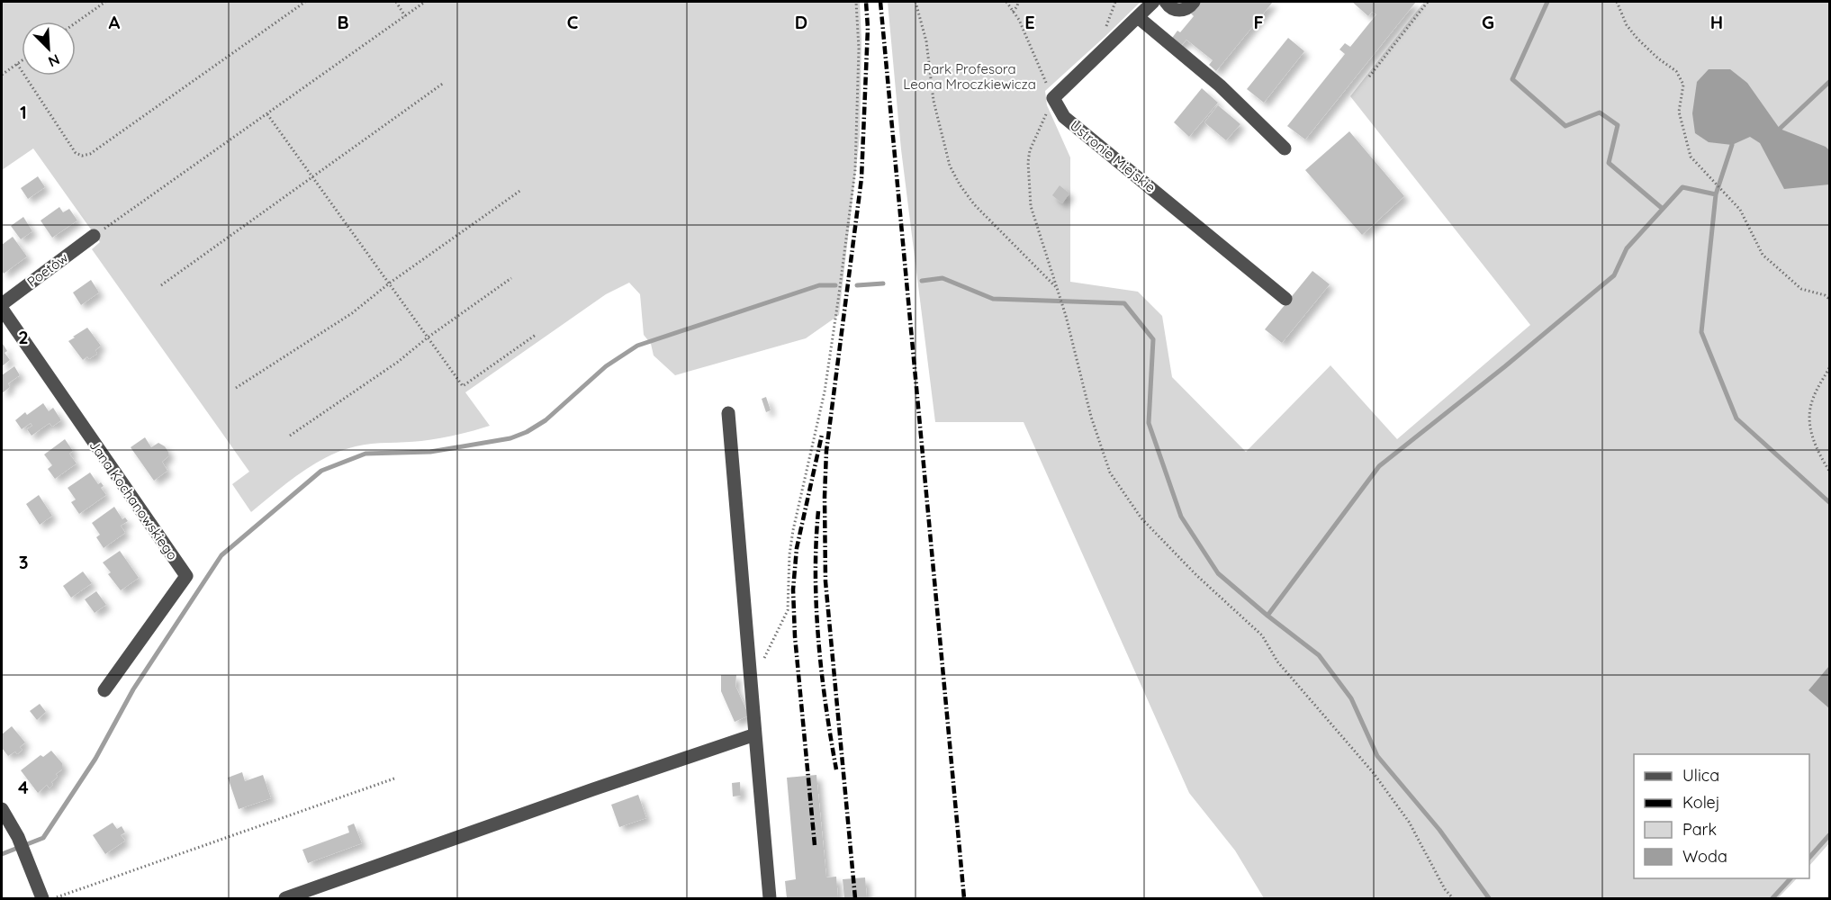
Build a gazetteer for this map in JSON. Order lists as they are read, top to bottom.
{
  "streets": {
    "street": ["Ustronie Miejskie", "Poetów", "Jana Kochanowskiego"]
  },
  "crossings": [
    ["Poetów", "Jana Kochanowskiego"]
  ],
  "parks": ["Park Profesora Leona Mroczkiewicza"],
  "legend": [
    "Ulica",
    "Kolej",
    "Park",
    "Woda"
  ],
  "north": "bottom right",
  "grid": {
    "columns": [
      "A",
      "B",
      "C",
      "D",
      "E",
      "F",
      "G",
      "H"
    ],
    "rows": [
      "1",
      "2",
      "3",
      "4"
    ]
  }
}
